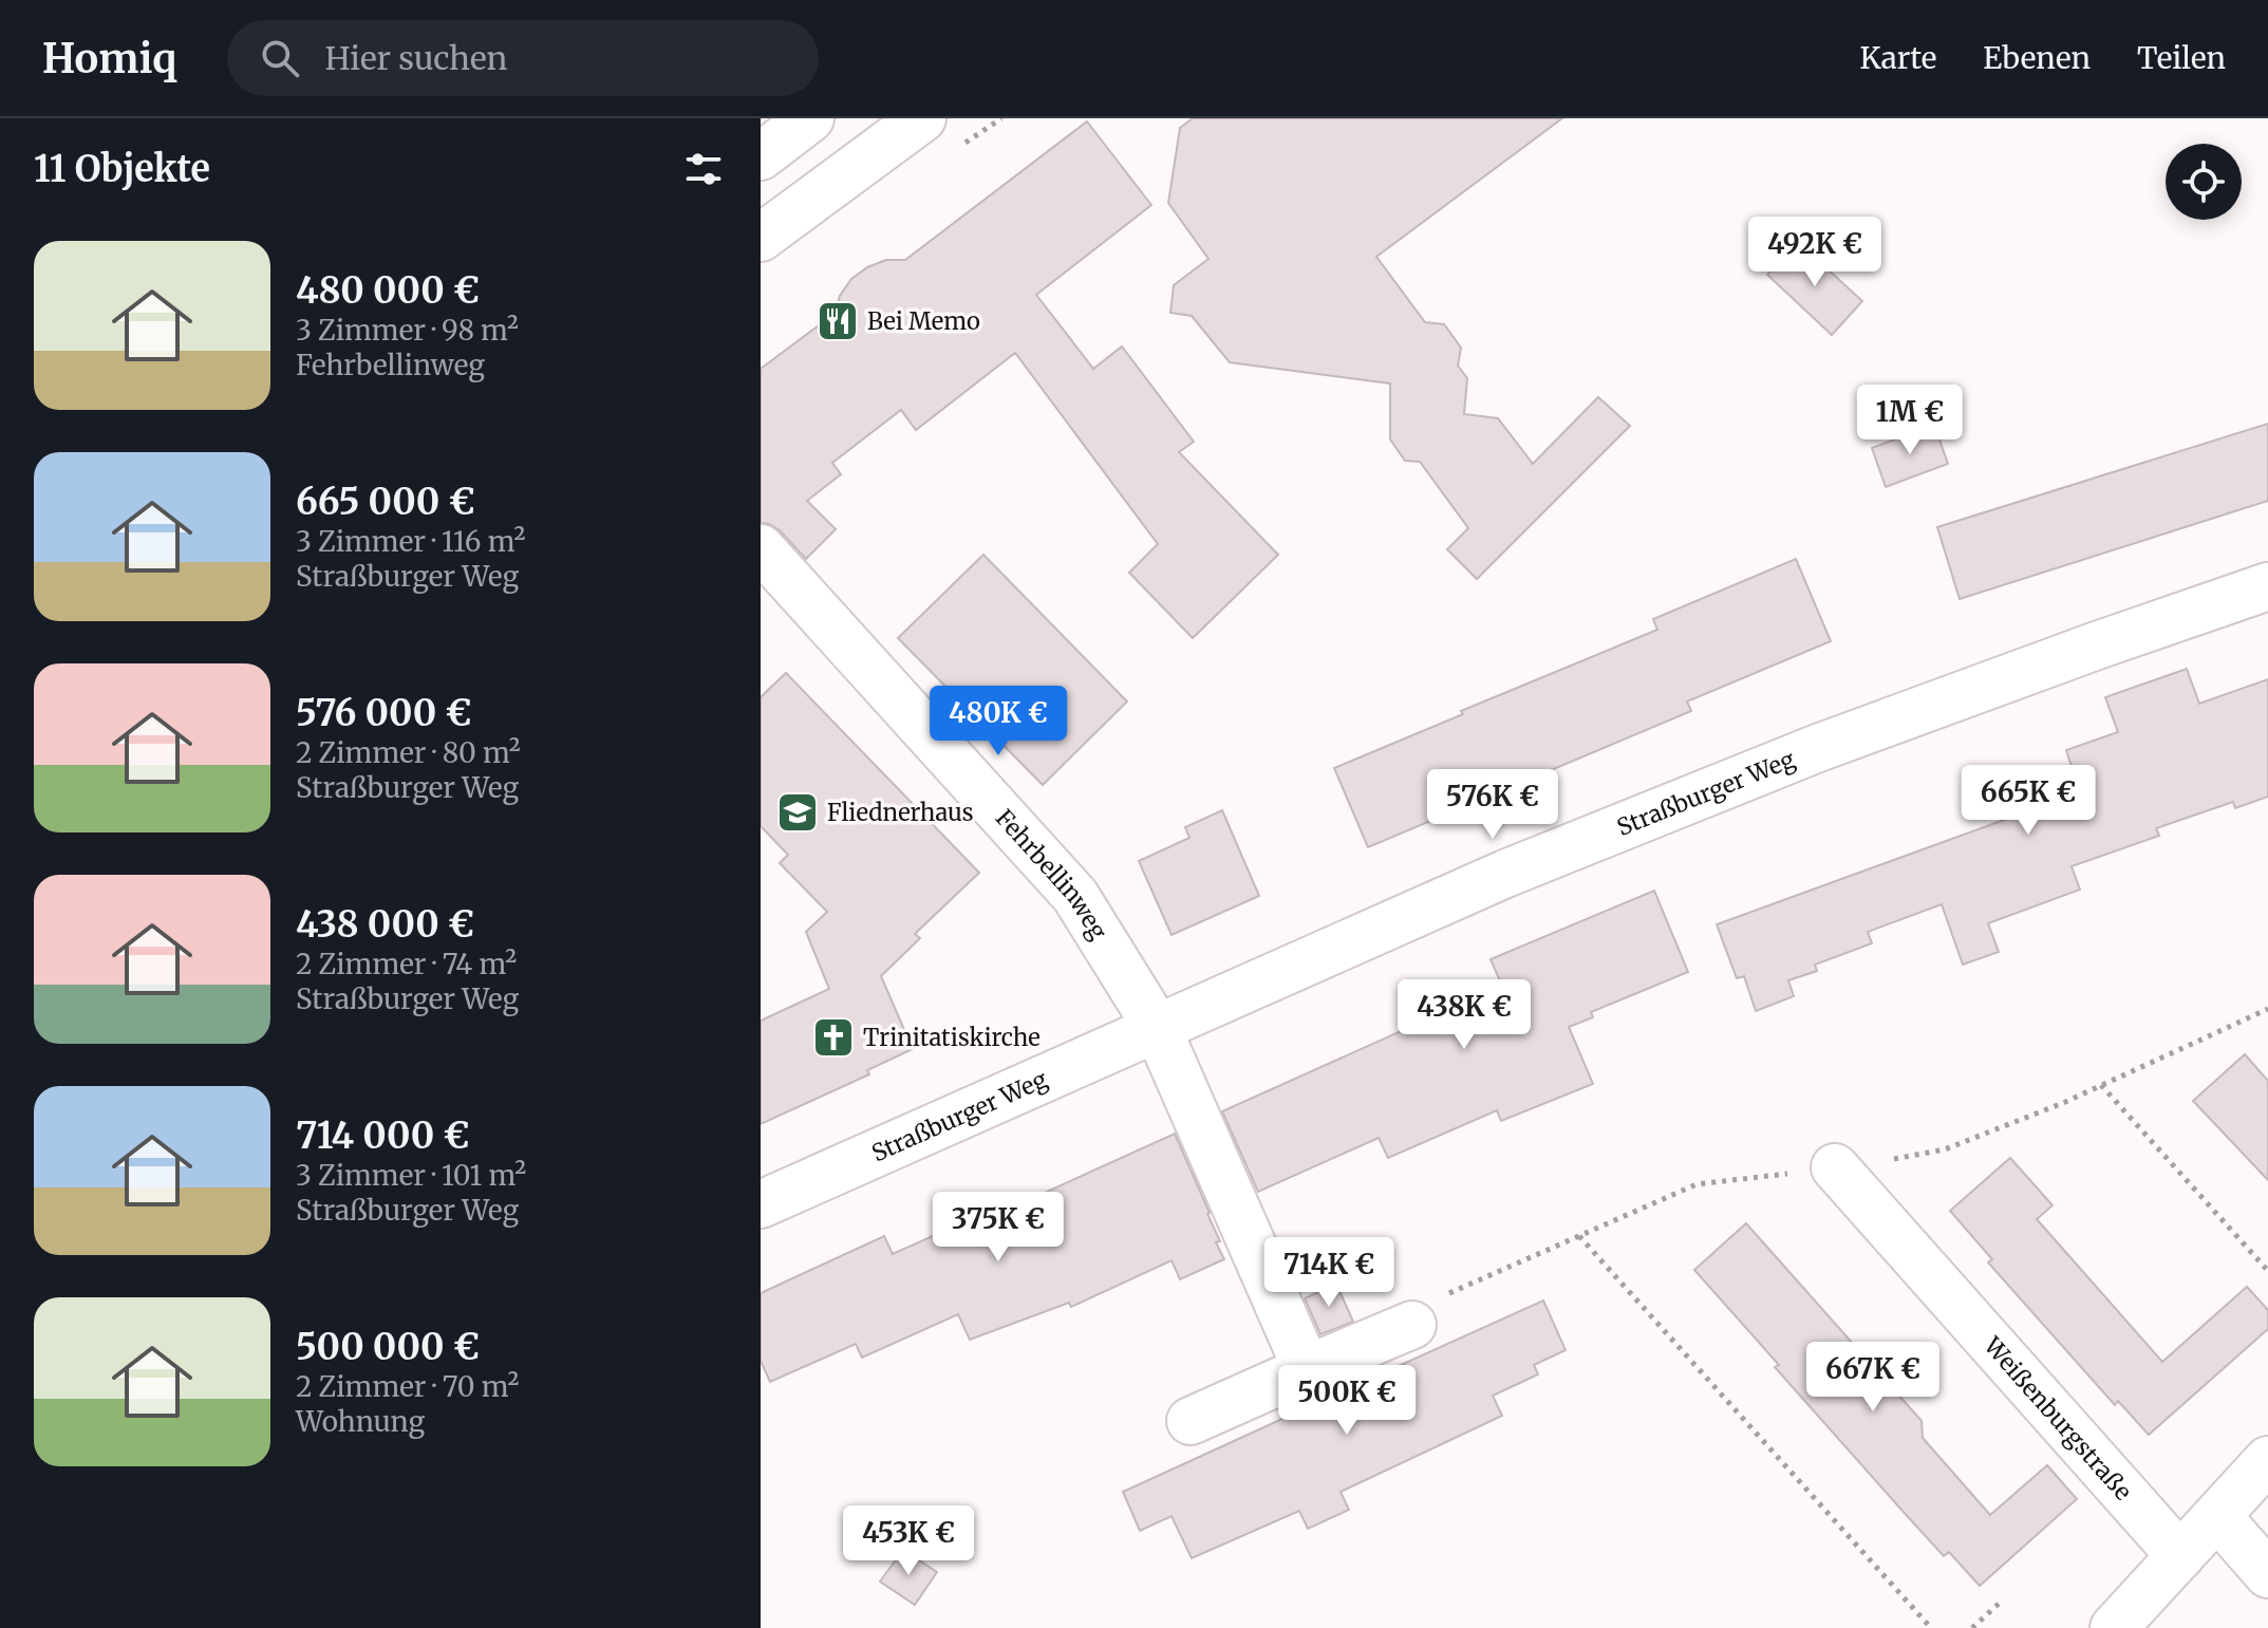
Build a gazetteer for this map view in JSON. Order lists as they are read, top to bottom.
{
  "streets": {
    "street": ["Straßburger Weg", "Fehrbellinweg", "Weißenburgstraße"]
  },
  "crossings": [
    ["Straßburger Weg", "Fehrbellinweg"]
  ],
  "places": {
    "restaurant": ["Bei Memo"],
    "school or university": ["Fliednerhaus"],
    "church": ["Trinitatiskirche"]
  },
  "page": {
    "header": "Homiq",
    "search": "Hier suchen",
    "nav": ["Karte", "Ebenen", "Teilen"],
    "heading": "11 Objekte",
    "price": [
      "492K €",
      "1M €",
      "480K €",
      "665K €",
      "576K €",
      "438K €",
      "375K €",
      "714K €",
      "667K €",
      "500K €",
      "453K €"
    ],
    "list": [
      {
        "name": "480 000 €",
        "note": "3 Zimmer · 98 m² · Fehrbellinweg"
      },
      {
        "name": "665 000 €",
        "note": "3 Zimmer · 116 m² · Straßburger Weg"
      },
      {
        "name": "576 000 €",
        "note": "2 Zimmer · 80 m² · Straßburger Weg"
      },
      {
        "name": "438 000 €",
        "note": "2 Zimmer · 74 m² · Straßburger Weg"
      },
      {
        "name": "714 000 €",
        "note": "3 Zimmer · 101 m² · Straßburger Weg"
      },
      {
        "name": "500 000 €",
        "note": "2 Zimmer · 70 m² · Wohnung"
      }
    ]
  }
}
